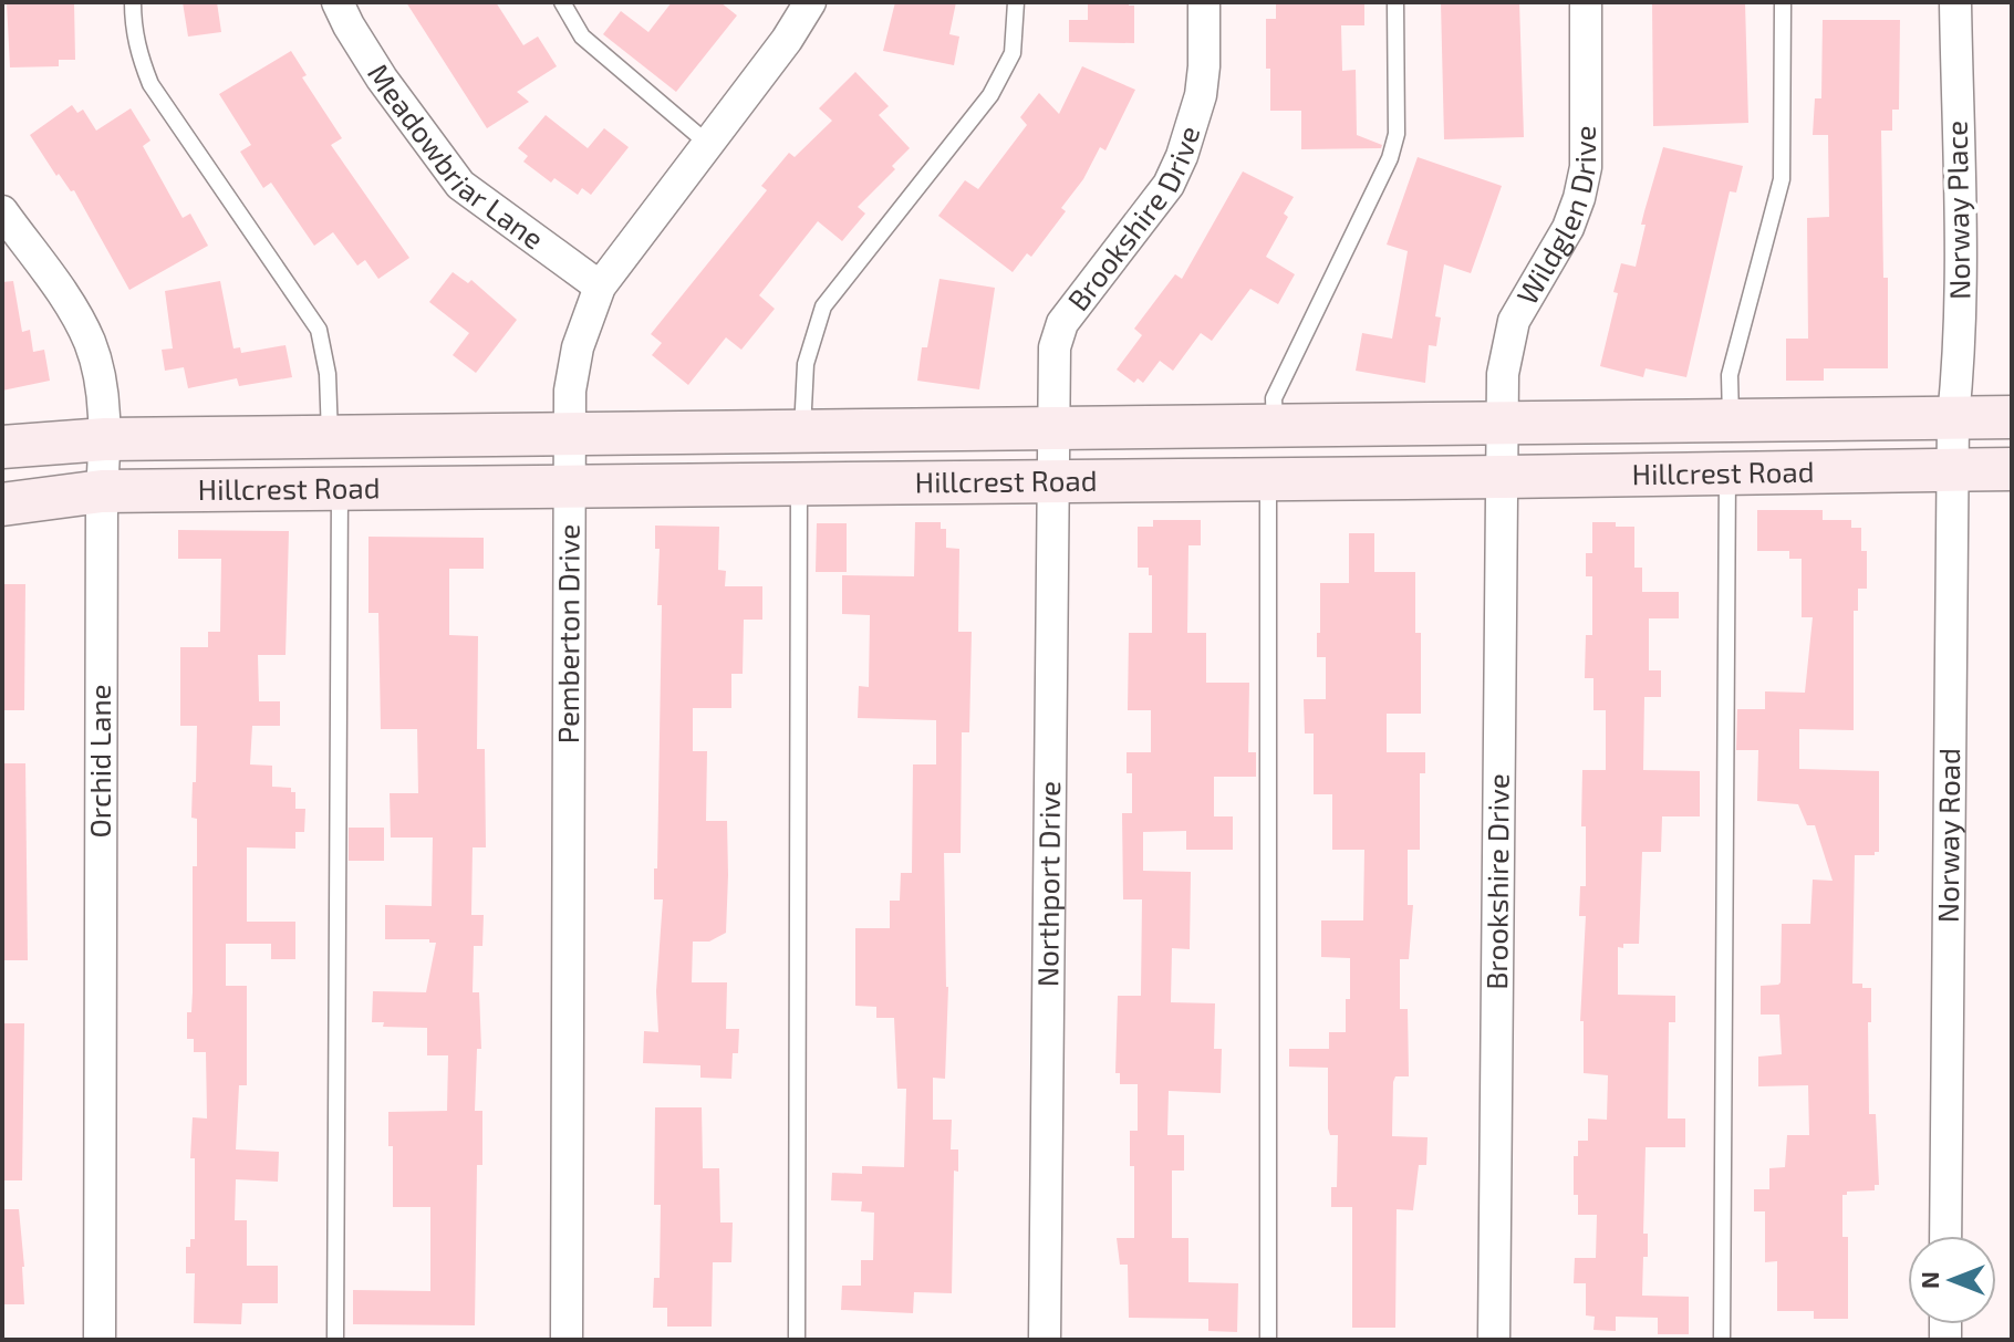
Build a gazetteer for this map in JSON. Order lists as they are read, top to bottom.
{
  "streets": {
    "main road": ["Hillcrest Road"],
    "street": [
      "Meadowbriar Lane",
      "Norway Place",
      "Wildglen Drive",
      "Brookshire Drive",
      "Pemberton Drive",
      "Orchid Lane",
      "Norway Road",
      "Northport Drive"
    ]
  },
  "crossings": [
    ["Meadowbriar Lane", "Pemberton Drive"],
    ["Norway Place", "Hillcrest Road"],
    ["Norway Place", "Norway Road"],
    ["Wildglen Drive", "Brookshire Drive"],
    ["Wildglen Drive", "Hillcrest Road"],
    ["Brookshire Drive", "Hillcrest Road"],
    ["Brookshire Drive", "Northport Drive"],
    ["Hillcrest Road", "Pemberton Drive"],
    ["Hillcrest Road", "Orchid Lane"],
    ["Hillcrest Road", "Norway Road"],
    ["Hillcrest Road", "Northport Drive"]
  ],
  "north": "left"
}
